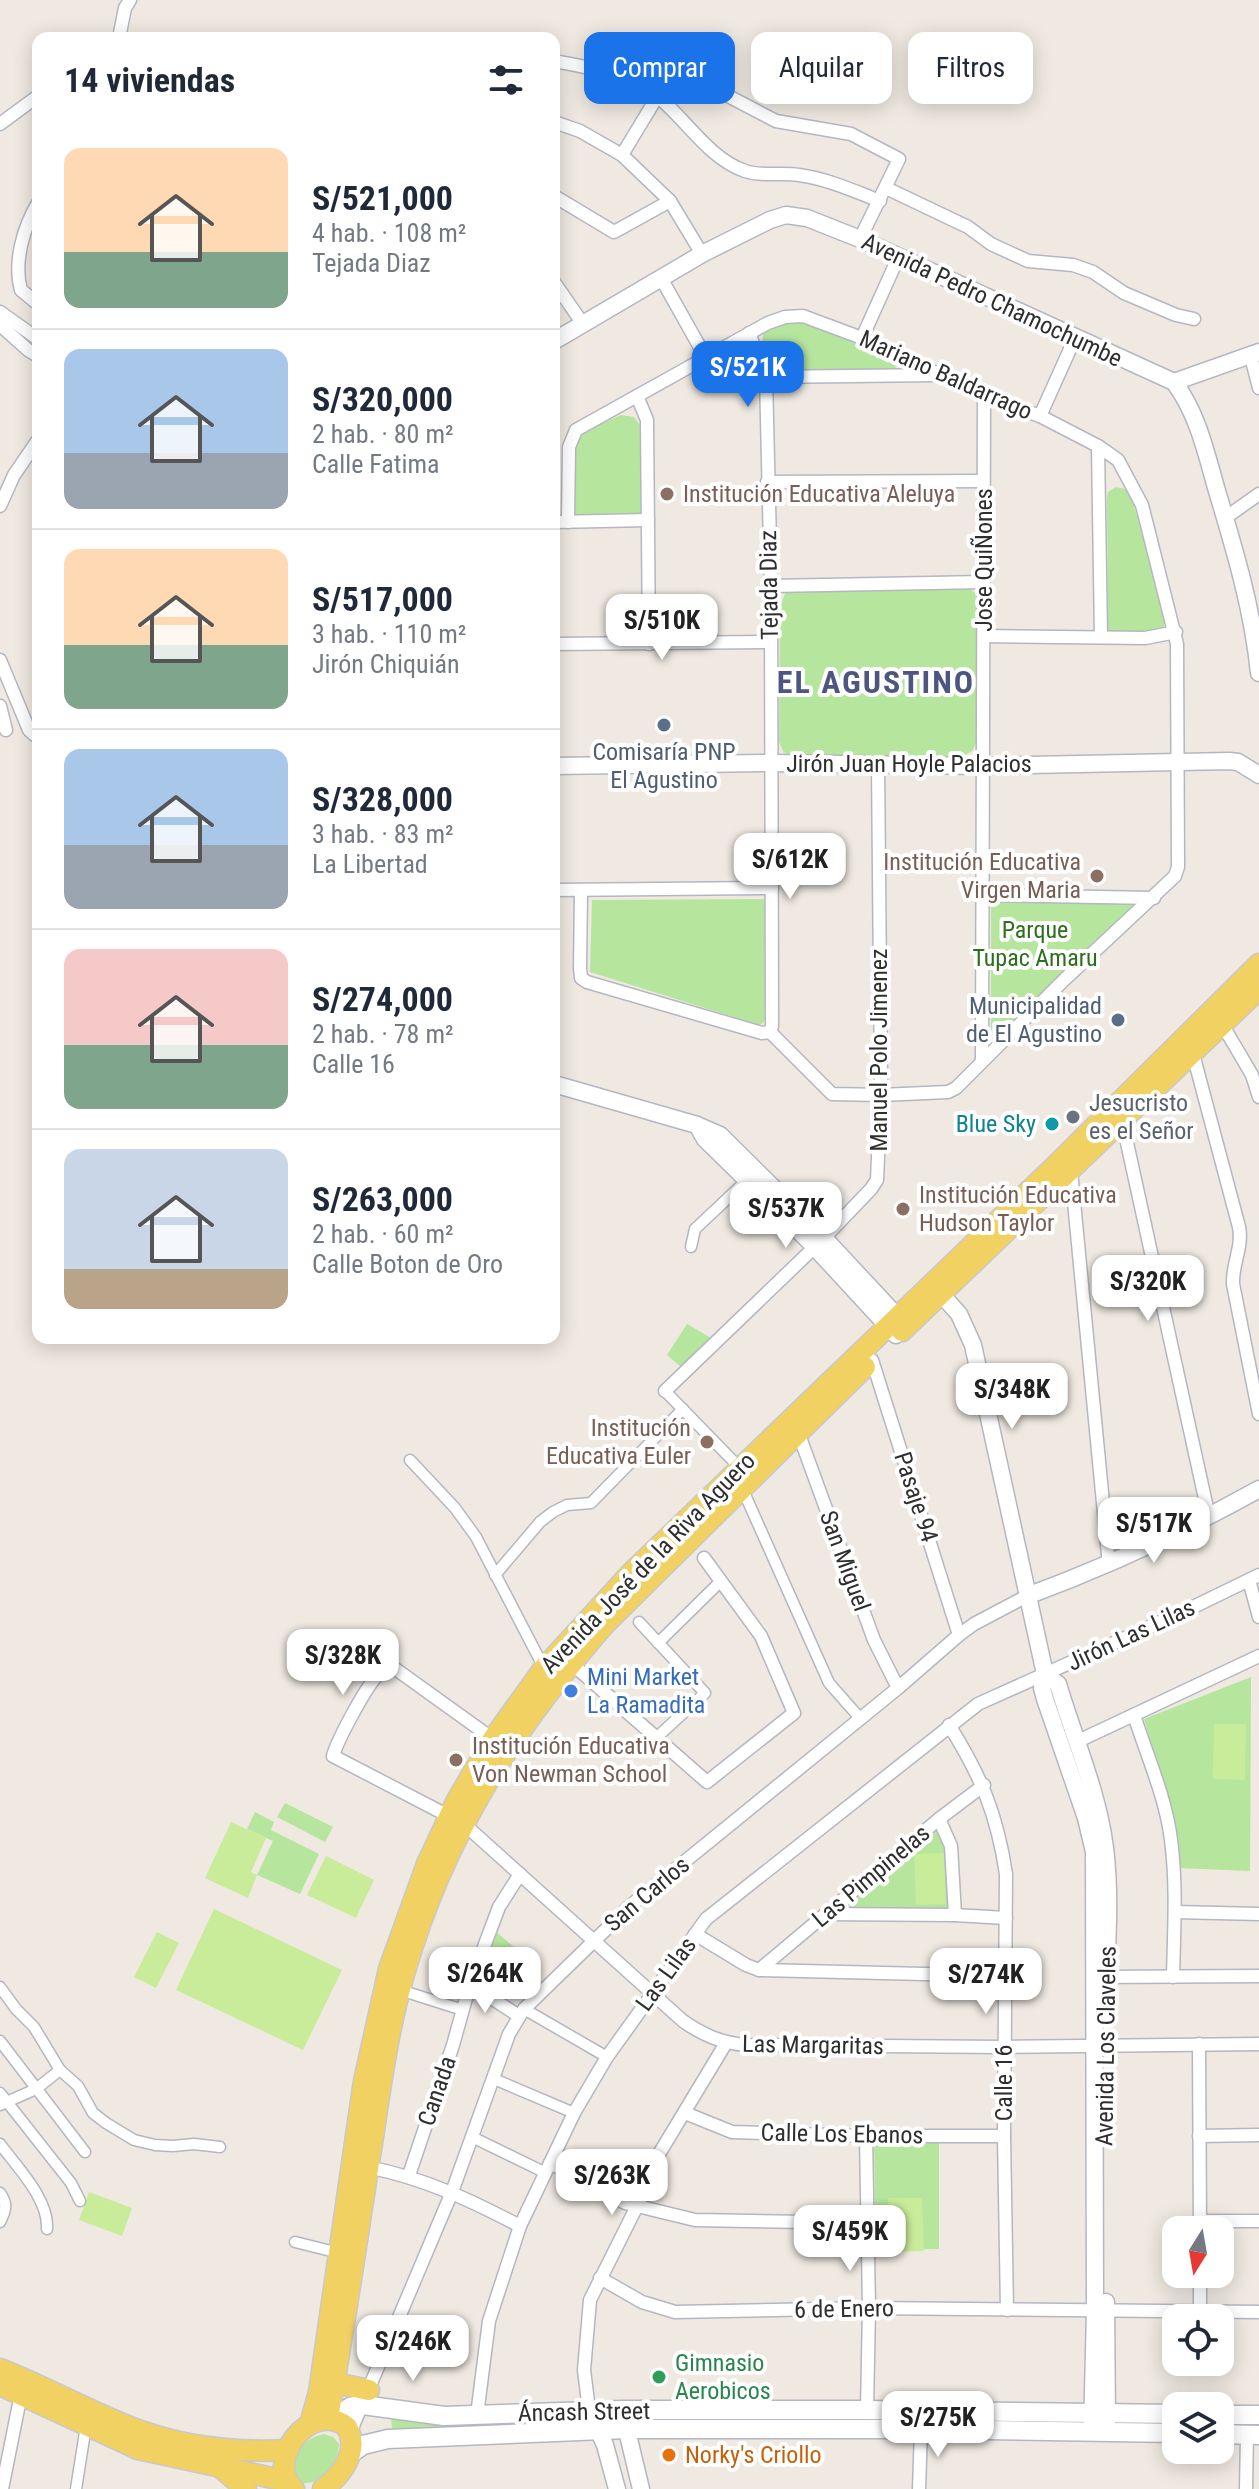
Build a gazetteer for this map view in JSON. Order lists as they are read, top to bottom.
{
  "streets": {
    "main road": ["Avenida José de la Riva Aguero", "Áncash Street"],
    "street": [
      "Avenida Pedro Chamochumbe",
      "Mariano Baldarrago",
      "Jose QuiÑones",
      "Tejada Diaz",
      "Jirón Juan Hoyle Palacios",
      "Manuel Polo Jimenez",
      "Pasaje 94",
      "San Miguel",
      "Jirón Las Lilas",
      "Las Pimpinelas",
      "San Carlos",
      "Las Lilas",
      "Las Margaritas",
      "Avenida Los Claveles",
      "Calle 16",
      "Canada",
      "Calle Los Ebanos",
      "6 de Enero"
    ]
  },
  "crossings": [
    ["Mariano Baldarrago", "Jose QuiÑones"],
    ["Mariano Baldarrago", "Tejada Diaz"],
    ["Mariano Baldarrago", "Jirón Juan Hoyle Palacios"],
    ["Mariano Baldarrago", "Manuel Polo Jimenez"],
    ["Jose QuiÑones", "Jirón Juan Hoyle Palacios"],
    ["Tejada Diaz", "Jirón Juan Hoyle Palacios"],
    ["Jirón Juan Hoyle Palacios", "Manuel Polo Jimenez"],
    ["Pasaje 94", "Avenida José de la Riva Aguero"],
    ["Pasaje 94", "San Carlos"],
    ["San Miguel", "Avenida José de la Riva Aguero"],
    ["San Miguel", "San Carlos"],
    ["Avenida José de la Riva Aguero", "Las Margaritas"],
    ["Avenida José de la Riva Aguero", "Avenida Los Claveles"],
    ["Jirón Las Lilas", "Las Lilas"],
    ["Jirón Las Lilas", "Avenida Los Claveles"],
    ["Las Pimpinelas", "Calle 16"],
    ["San Carlos", "Las Margaritas"],
    ["San Carlos", "Avenida Los Claveles"],
    ["San Carlos", "Áncash Street"],
    ["Las Lilas", "Las Margaritas"],
    ["Las Lilas", "Avenida Los Claveles"],
    ["Las Lilas", "Calle 16"],
    ["Las Lilas", "Áncash Street"],
    ["Las Margaritas", "Avenida Los Claveles"],
    ["Las Margaritas", "Calle 16"],
    ["Las Margaritas", "Canada"],
    ["Avenida Los Claveles", "6 de Enero"],
    ["Avenida Los Claveles", "Áncash Street"],
    ["Calle 16", "Calle Los Ebanos"],
    ["Calle 16", "6 de Enero"]
  ],
  "districts": ["EL AGUSTINO"],
  "parks": ["Parque Tupac Amaru"],
  "places": [
    "Institución Educativa Aleluya",
    "Comisaría PNP El Agustino",
    "Institución Educativa Virgen Maria",
    "Municipalidad de El Agustino",
    "Jesucristo es el Señor",
    "Blue Sky",
    "Institución Educativa Hudson Taylor",
    "Institución Educativa Euler",
    "Mini Market La Ramadita",
    "Institución Educativa Von Newman School",
    "Gimnasio Aerobicos",
    "Norky's Criollo"
  ],
  "north": "bottom",
  "page": {
    "chip": ["Comprar", "Alquilar", "Filtros"],
    "heading": "14 viviendas",
    "list": [
      {
        "name": "S/521,000",
        "note": "4 hab. · 108 m² · Tejada Diaz"
      },
      {
        "name": "S/320,000",
        "note": "2 hab. · 80 m² · Calle Fatima"
      },
      {
        "name": "S/517,000",
        "note": "3 hab. · 110 m² · Jirón Chiquián"
      },
      {
        "name": "S/328,000",
        "note": "3 hab. · 83 m² · La Libertad"
      },
      {
        "name": "S/274,000",
        "note": "2 hab. · 78 m² · Calle 16"
      },
      {
        "name": "S/263,000",
        "note": "2 hab. · 60 m² · Calle Boton de Oro"
      }
    ],
    "price": [
      "S/521K",
      "S/510K",
      "S/612K",
      "S/537K",
      "S/320K",
      "S/348K",
      "S/517K",
      "S/328K",
      "S/264K",
      "S/274K",
      "S/263K",
      "S/459K",
      "S/246K",
      "S/275K"
    ]
  }
}
